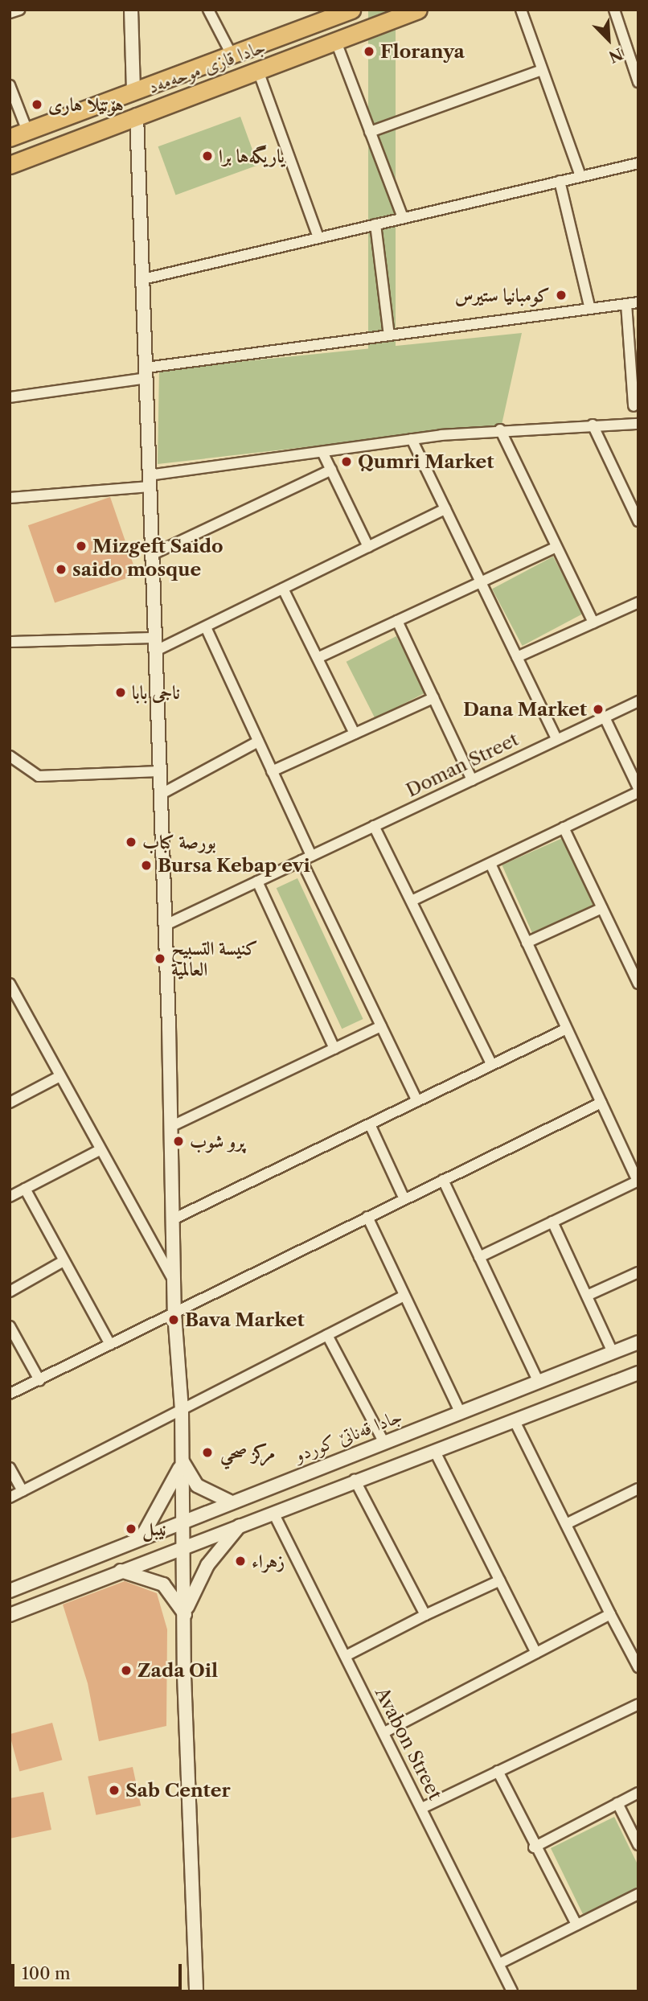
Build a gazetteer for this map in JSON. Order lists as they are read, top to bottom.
{
  "streets": {
    "main road": ["جادا قازی موحەمەد"],
    "street": ["Doman Street", "جادا قەناتێ کوردو", "Avabon Street"]
  },
  "places": [
    "Floranya",
    "هۆتێلا هاری",
    "یاریگەها برا",
    "كومبانيا ستيرس",
    "Qumri Market",
    "Mizgeft Saido",
    "saido mosque",
    "ناجى بابا",
    "Dana Market",
    "بورصة كباب",
    "Bursa Kebap evi",
    "كنيسة التسبيح العالمية",
    "پرو شوب",
    "Bava Market",
    "مركز صحي",
    "نيبل",
    "زهراء",
    "Zada Oil",
    "Sab Center"
  ],
  "scale_bar": "100 m",
  "north": "bottom right"
}
